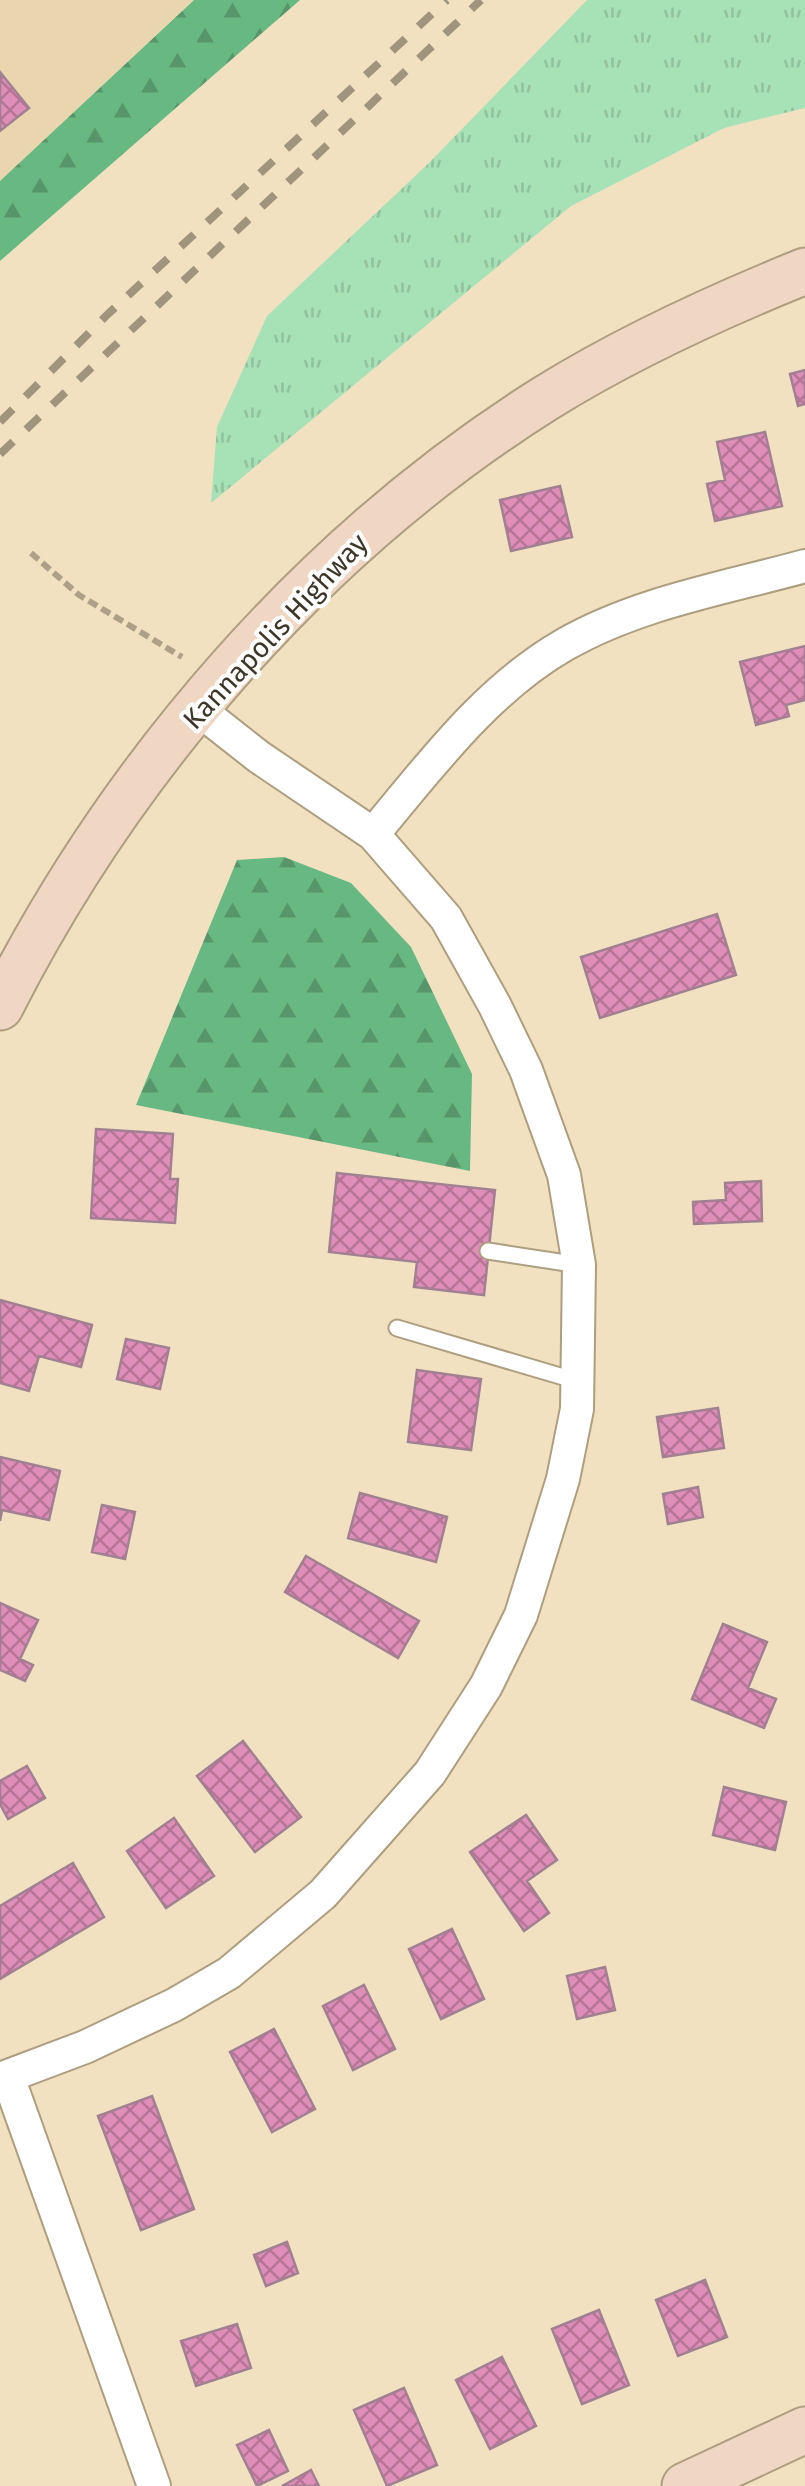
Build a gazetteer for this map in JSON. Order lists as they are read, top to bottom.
{
  "streets": {
    "main road": ["Kannapolis Highway"]
  }
}
